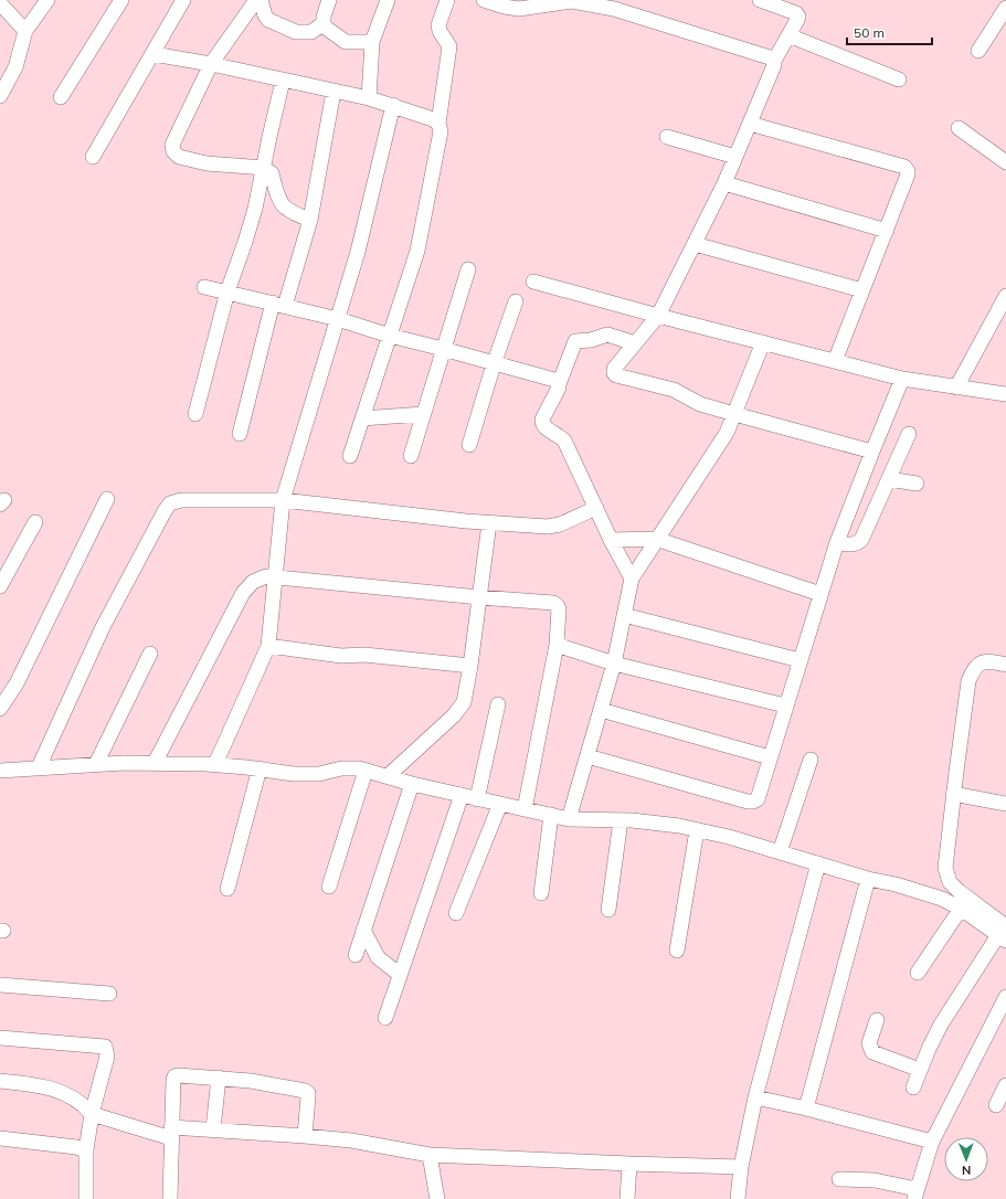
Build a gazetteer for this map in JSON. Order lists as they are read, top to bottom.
{
  "scale_bar": "50 m",
  "north": "bottom"
}
